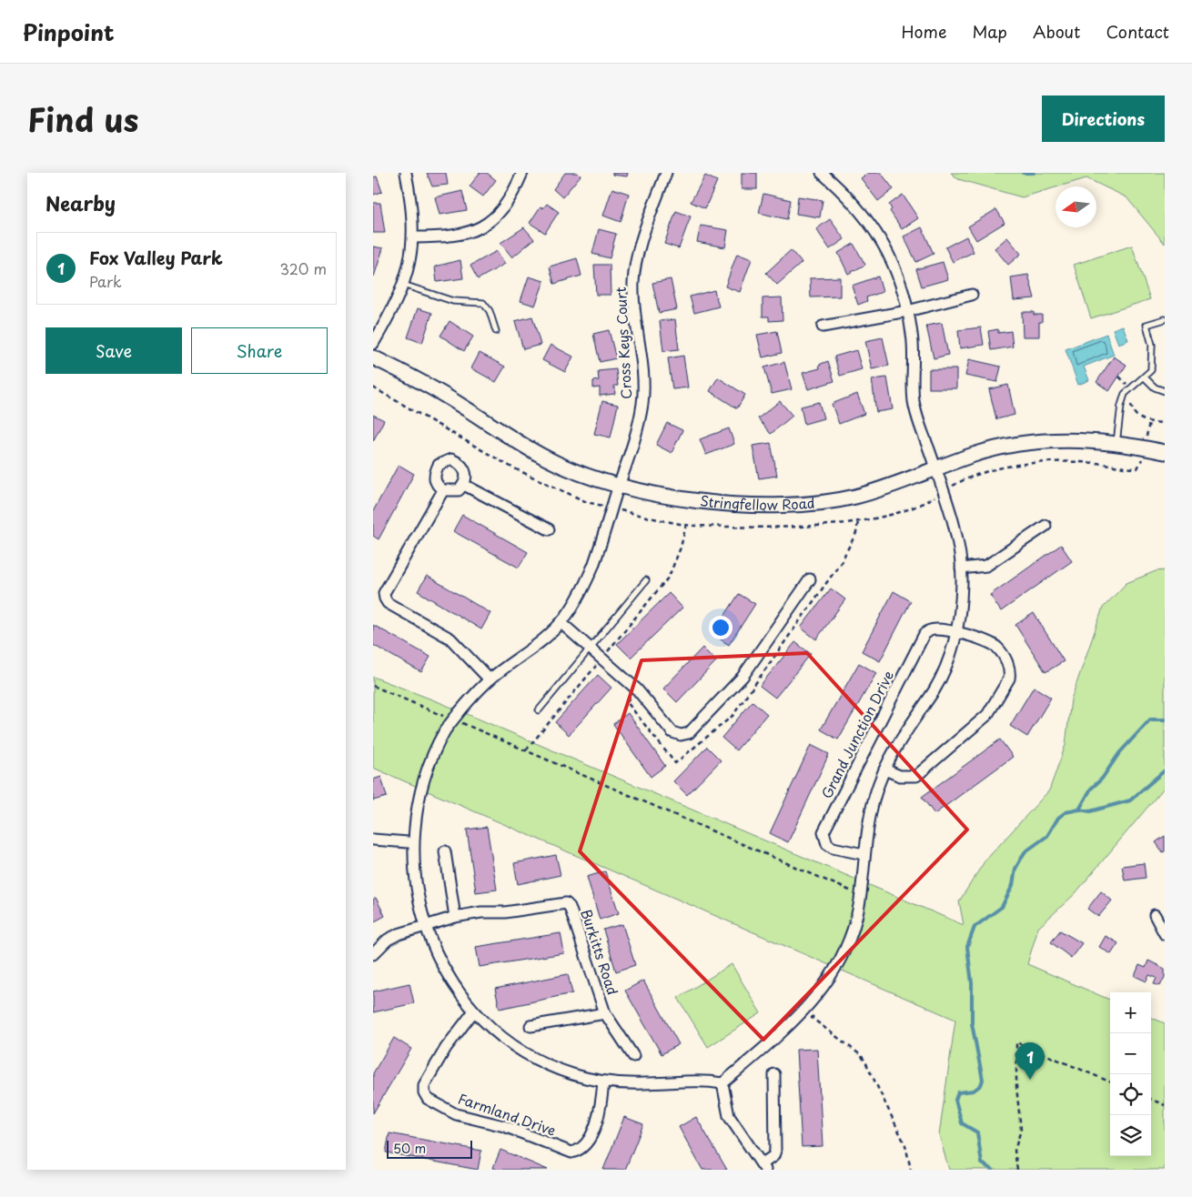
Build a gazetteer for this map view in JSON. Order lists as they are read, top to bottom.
{
  "streets": {
    "main road": ["Stringfellow Road"],
    "street": [
      "Cross Keys Court",
      "Grand Junction Drive",
      "Burkitts Road",
      "Farmland Drive"
    ]
  },
  "crossings": [
    ["Cross Keys Court", "Stringfellow Road"],
    ["Cross Keys Court", "Burkitts Road"],
    ["Cross Keys Court", "Farmland Drive"]
  ],
  "scale_bar": "50 m",
  "north": "left",
  "page": {
    "header": "Pinpoint",
    "nav": [
      "Home",
      "Map",
      "About",
      "Contact"
    ],
    "title": "Find us",
    "buttons": [
      "Directions",
      ["Save", "Share"]
    ],
    "heading": "Nearby",
    "list": [
      {
        "mark": "1",
        "name": "Fox Valley Park",
        "note": "Park",
        "value": "320 m"
      }
    ],
    "map_buttons": ["+", "−"],
    "pins": "1",
    "scale": "50 m"
  }
}
